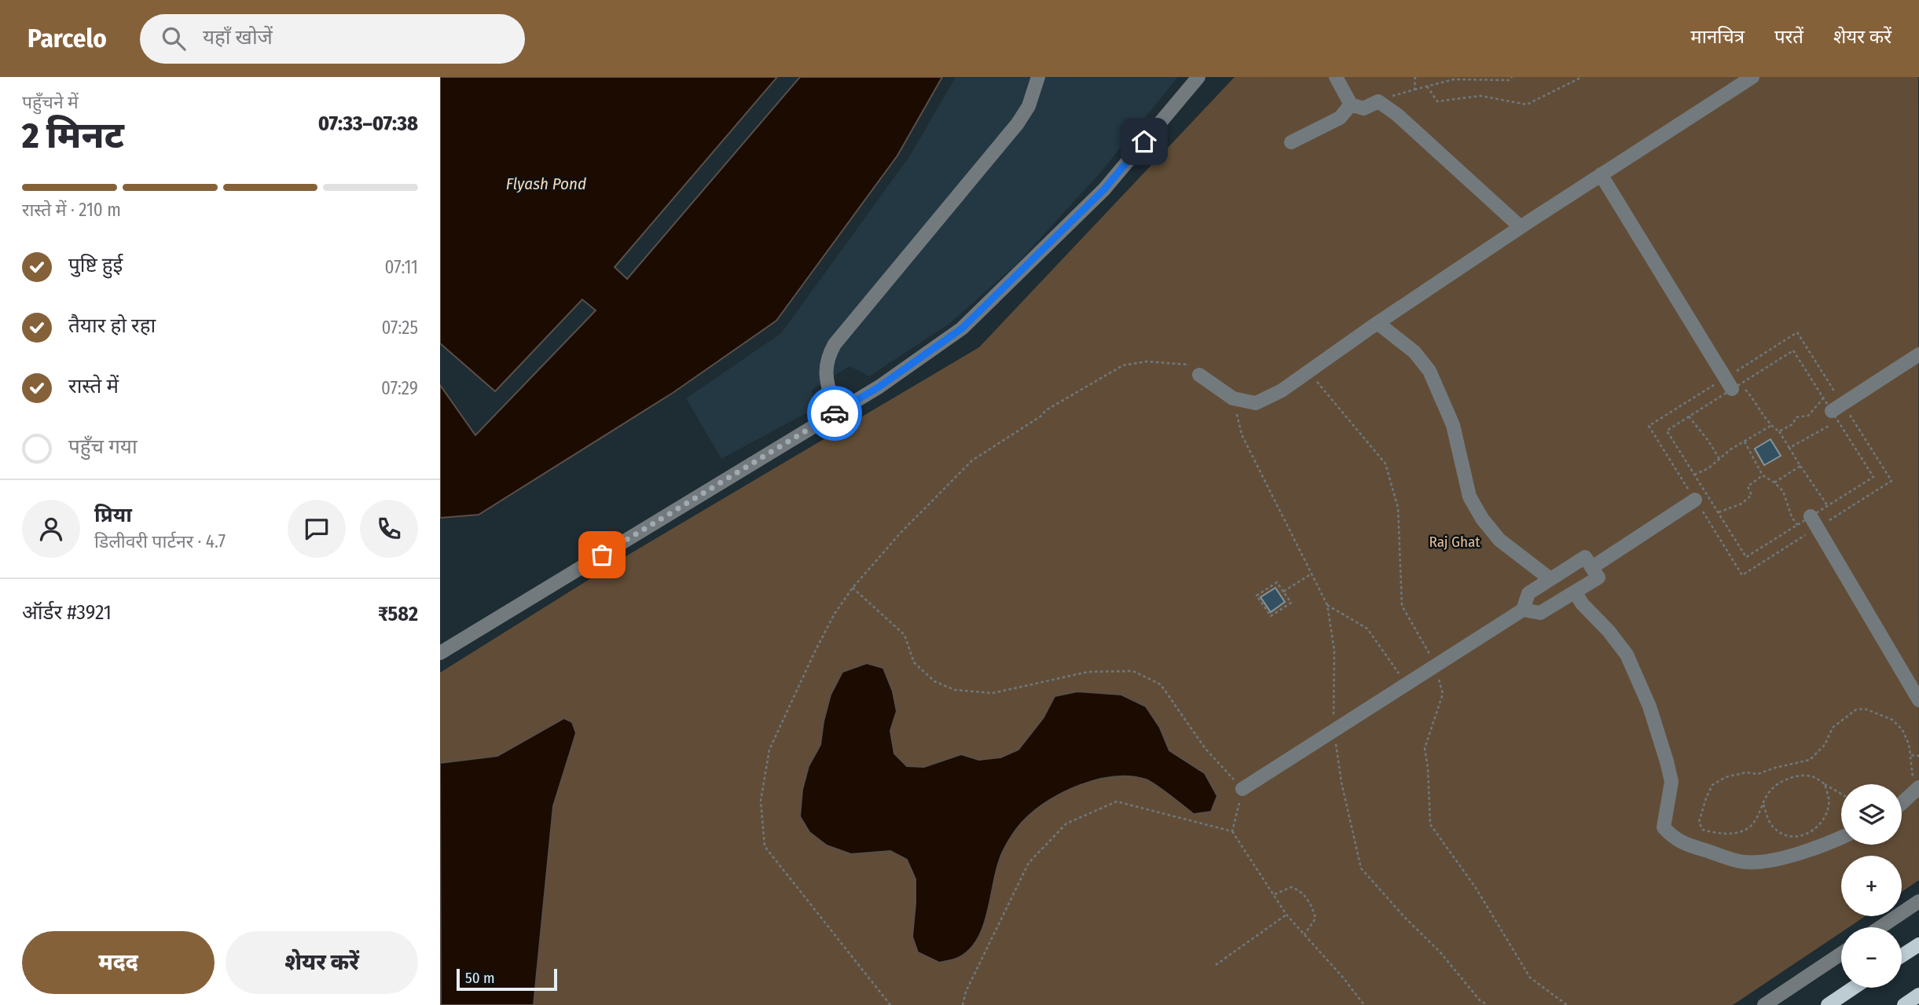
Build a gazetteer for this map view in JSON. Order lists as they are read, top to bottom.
{
  "water": ["Flyash Pond"],
  "parks": ["Raj Ghat"],
  "scale_bar": "50 m",
  "page": {
    "header": "Parcelo",
    "search": "यहाँ खोजें",
    "nav": ["मानचित्र", "परतें", "शेयर करें"],
    "heading": ["2 मिनट", "पहुँचने में", "07:33–07:38"],
    "panel": [
      "प्रिया",
      "डिलीवरी पार्टनर · 4.7",
      "ऑर्डर #3921",
      "₹582"
    ],
    "bar": "रास्ते में · 210 m",
    "list": [
      ["पुष्टि हुई", "07:11"],
      ["तैयार हो रहा", "07:25"],
      ["रास्ते में", "07:29"],
      "पहुँच गया"
    ],
    "map_buttons": ["+", "−"],
    "buttons": ["मदद", "शेयर करें"],
    "scale": "50 m"
  }
}
